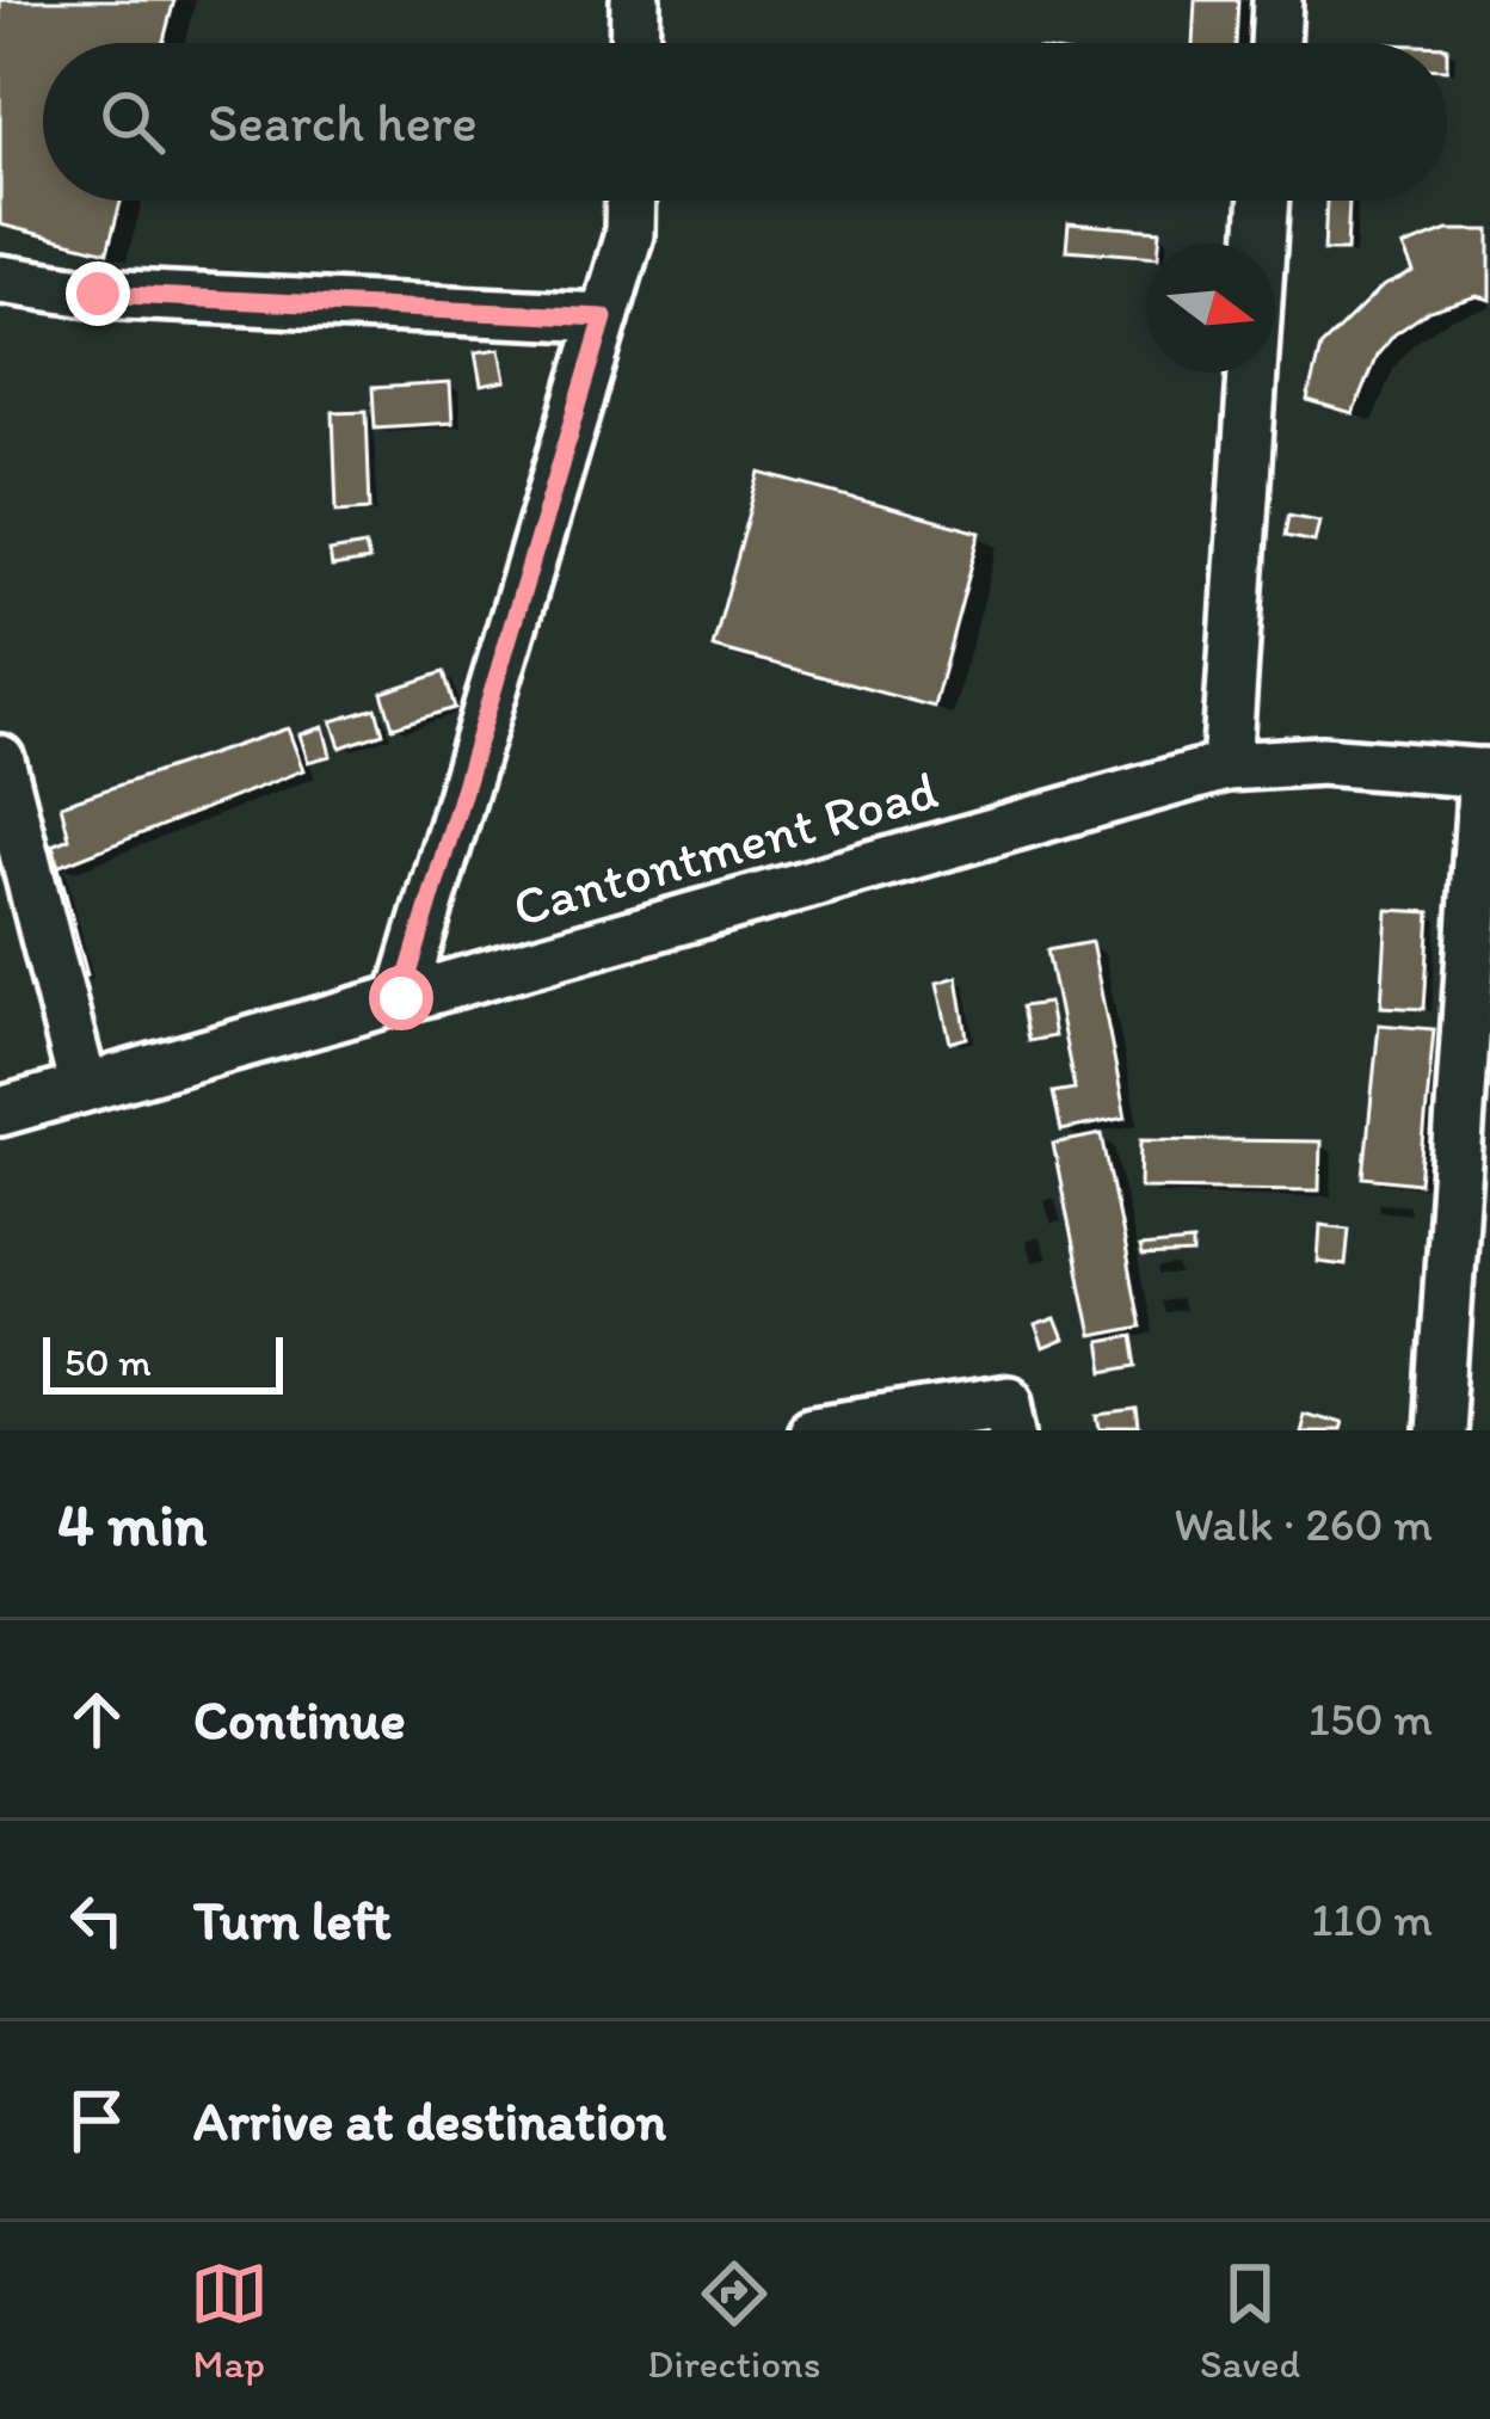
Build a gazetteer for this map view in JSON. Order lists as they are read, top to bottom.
{
  "streets": {
    "street": ["Cantontment Road"]
  },
  "scale_bar": "50 m",
  "north": "right",
  "page": {
    "search": "Search here",
    "scale": "50 m",
    "heading": ["4 min", "Walk · 260 m"],
    "list": [
      ["Continue", "150 m"],
      ["Turn left", "110 m"],
      "Arrive at destination"
    ],
    "nav": ["Map", "Directions", "Saved"]
  }
}
